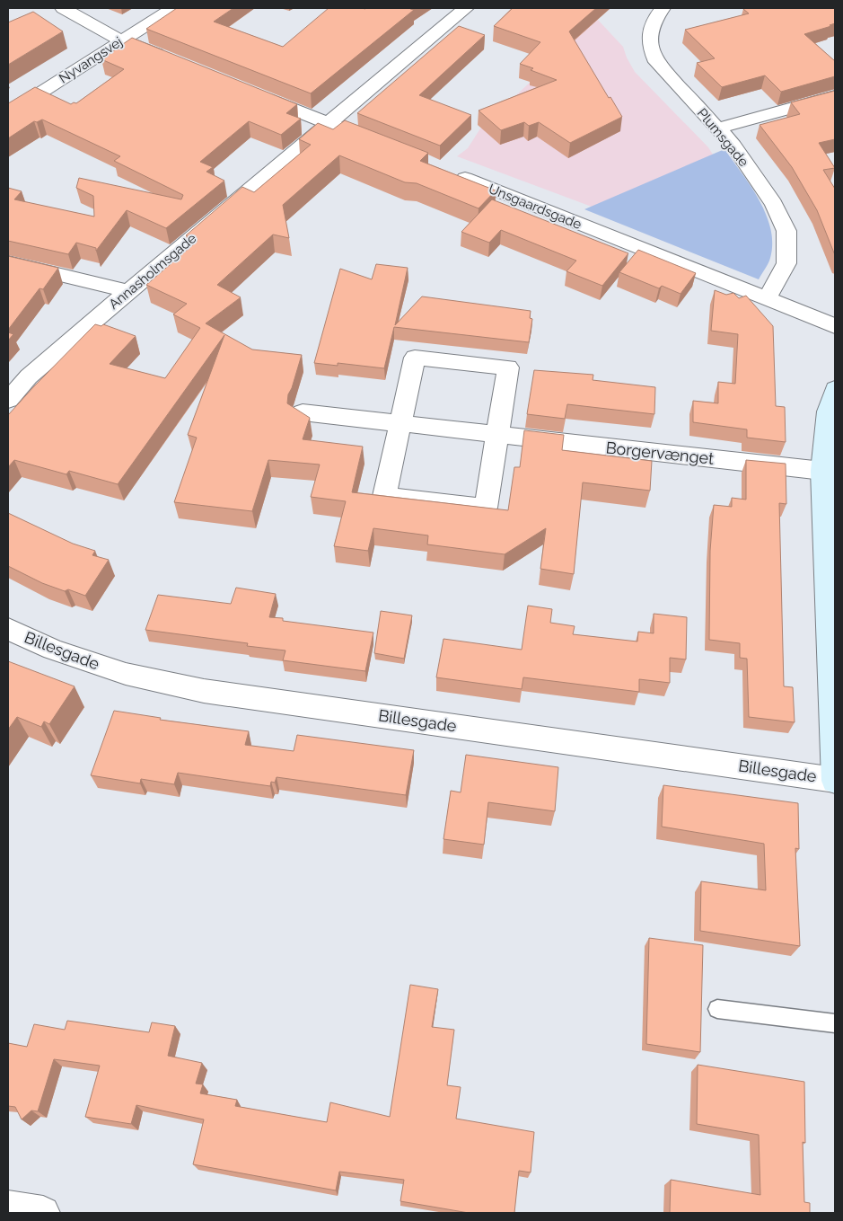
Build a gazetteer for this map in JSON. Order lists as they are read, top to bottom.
{
  "streets": {
    "street": [
      "Nyvangsvej",
      "Plumsgade",
      "Unsgaardsgade",
      "Annasholmsgade",
      "Borgervænget",
      "Billesgade"
    ]
  },
  "crossings": [
    ["Plumsgade", "Unsgaardsgade"]
  ]
}
